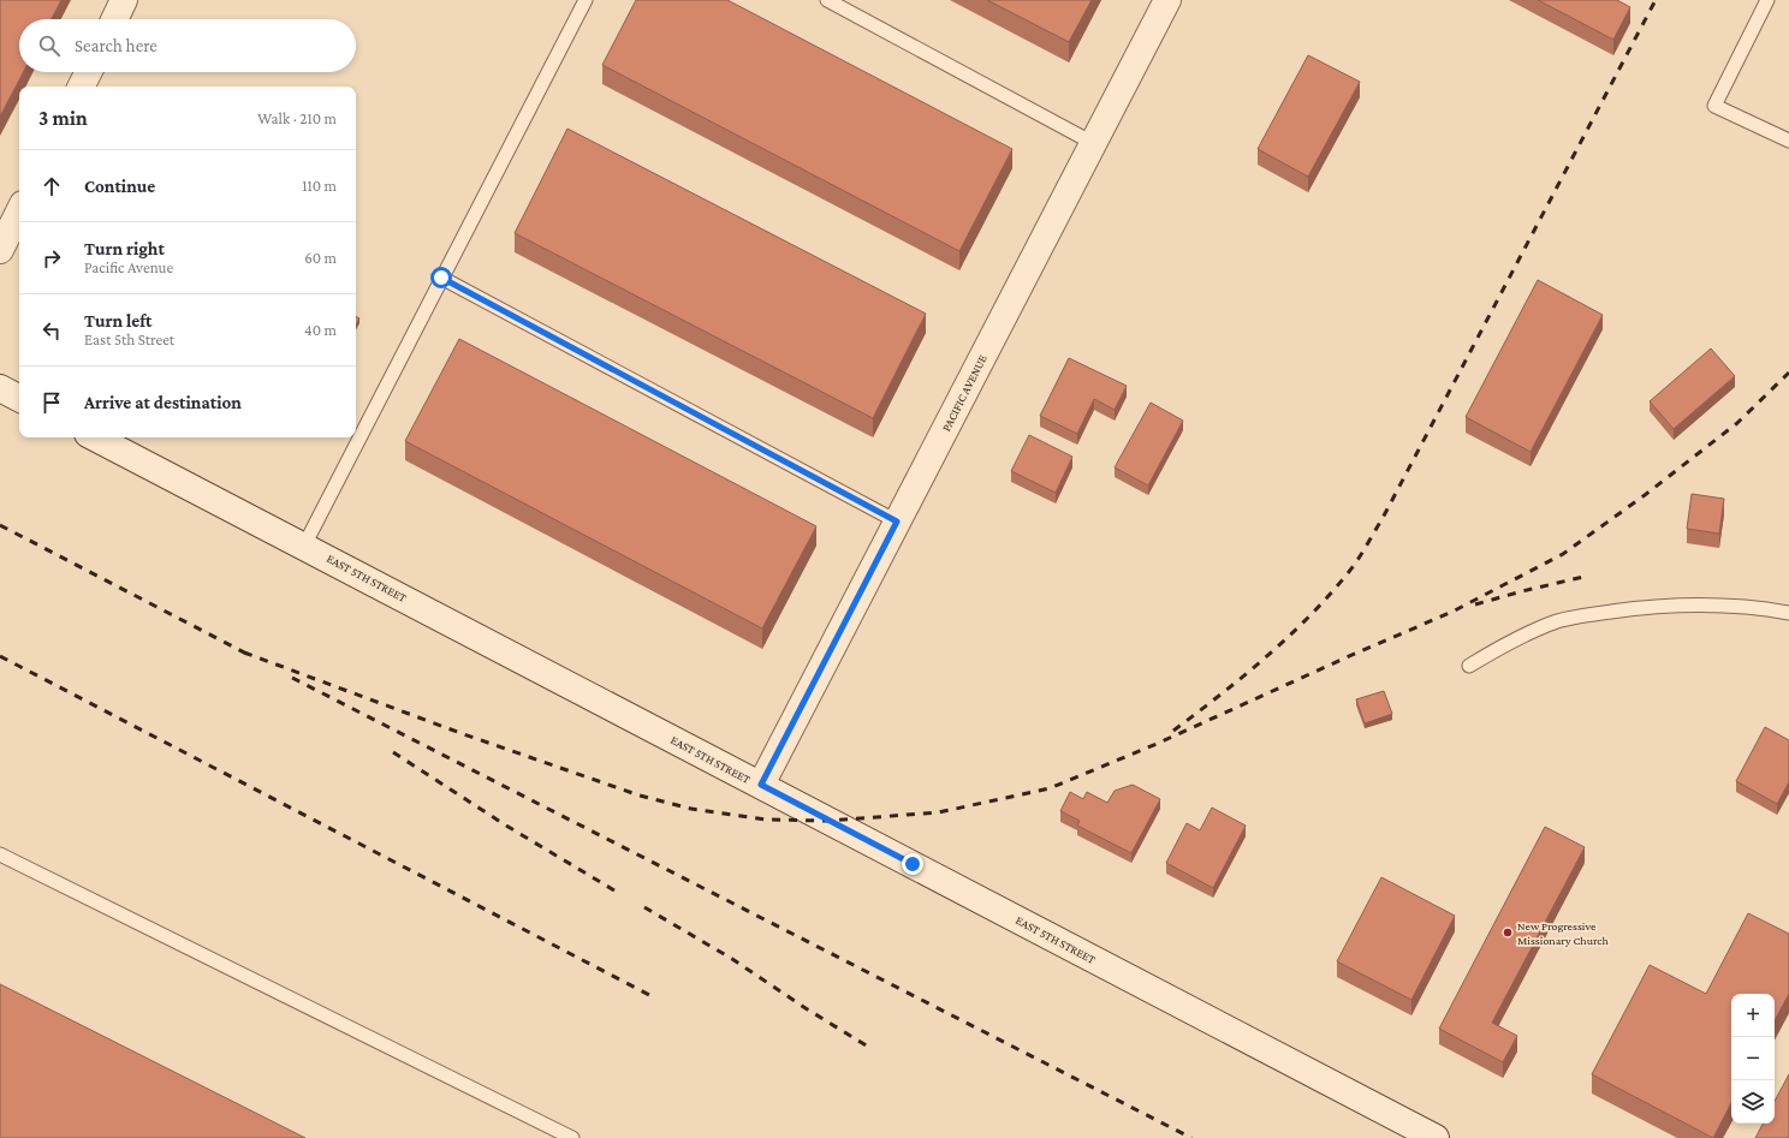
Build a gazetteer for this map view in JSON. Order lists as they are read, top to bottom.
{
  "streets": {
    "main road": ["PACIFIC AVENUE", "EAST 5TH STREET"]
  },
  "crossings": [
    ["PACIFIC AVENUE", "EAST 5TH STREET"]
  ],
  "places": ["New Progressive Missionary Church"],
  "page": {
    "search": "Search here",
    "heading": ["3 min", "Walk · 210 m"],
    "list": [
      ["Continue", "110 m"],
      ["Turn right", "Pacific Avenue", "60 m"],
      ["Turn left", "East 5th Street", "40 m"],
      "Arrive at destination"
    ],
    "map_buttons": ["+", "−"]
  }
}
